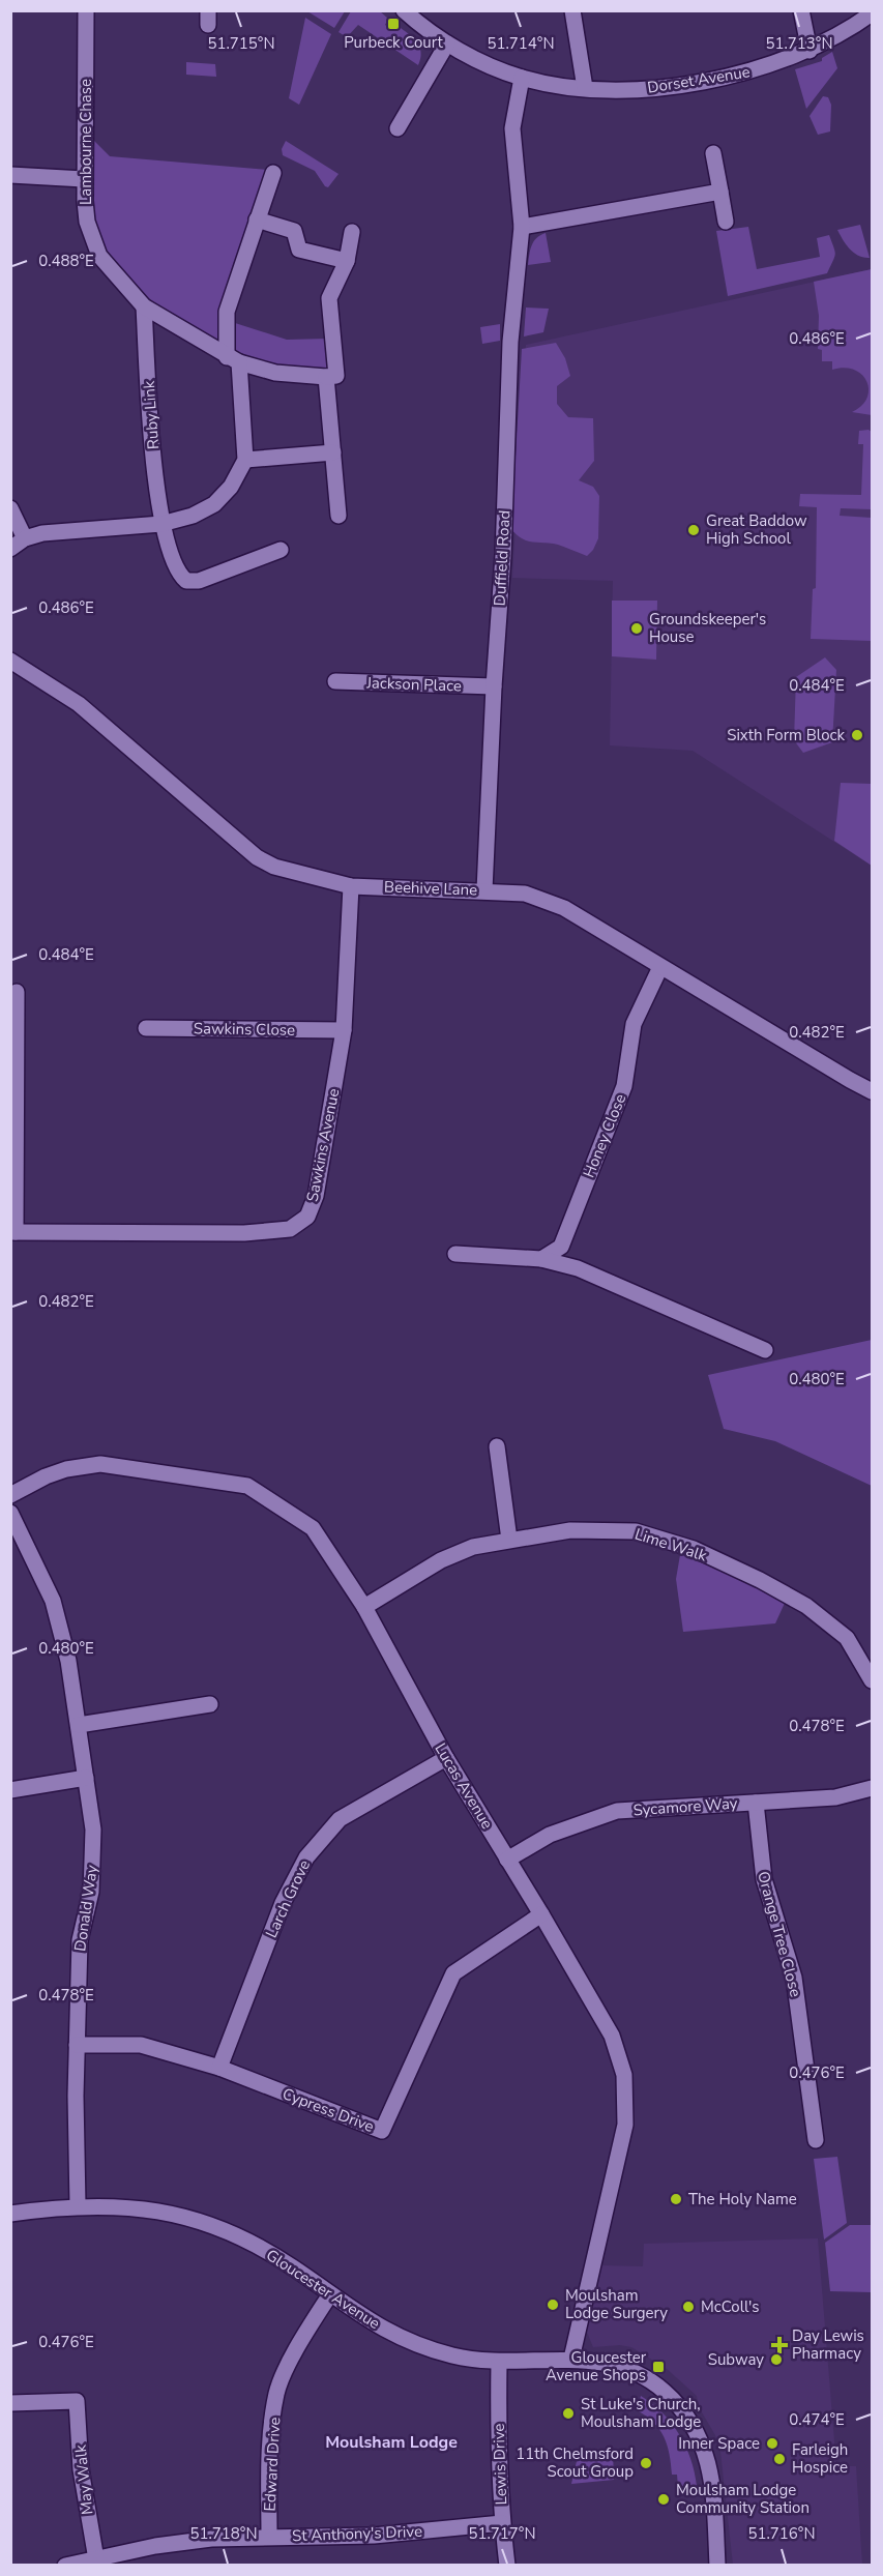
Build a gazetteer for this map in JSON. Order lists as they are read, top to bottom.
{
  "streets": {
    "street": [
      "Dorset Avenue",
      "Lambourne Chase",
      "Ruby Link",
      "Duffield Road",
      "Jackson Place",
      "Beehive Lane",
      "Sawkins Close",
      "Honey Close",
      "Sawkins Avenue",
      "Lime Walk",
      "Lucas Avenue",
      "Sycamore Way",
      "Larch Grove",
      "Donald Way",
      "Orange Tree Close",
      "Cypress Drive",
      "Gloucester Avenue",
      "Edward Drive",
      "Lewis Drive",
      "May Walk",
      "St Anthony's Drive"
    ]
  },
  "crossings": [
    ["Dorset Avenue", "Duffield Road"],
    ["Lambourne Chase", "Ruby Link"],
    ["Duffield Road", "Jackson Place"],
    ["Duffield Road", "Beehive Lane"],
    ["Beehive Lane", "Honey Close"],
    ["Beehive Lane", "Sawkins Avenue"],
    ["Sawkins Close", "Sawkins Avenue"],
    ["Lime Walk", "Lucas Avenue"],
    ["Lucas Avenue", "Sycamore Way"],
    ["Lucas Avenue", "Larch Grove"],
    ["Lucas Avenue", "Cypress Drive"],
    ["Lucas Avenue", "Gloucester Avenue"],
    ["Sycamore Way", "Orange Tree Close"],
    ["Larch Grove", "Cypress Drive"],
    ["Donald Way", "Cypress Drive"],
    ["Donald Way", "Gloucester Avenue"],
    ["Gloucester Avenue", "Edward Drive"],
    ["Gloucester Avenue", "Lewis Drive"],
    ["Edward Drive", "St Anthony's Drive"],
    ["Lewis Drive", "St Anthony's Drive"],
    ["May Walk", "St Anthony's Drive"]
  ],
  "districts": ["Moulsham Lodge"],
  "places": {
    "transit": ["Purbeck Court", "Gloucester Avenue Shops"],
    "other": [
      "Great Baddow High School",
      "Groundskeeper's House",
      "Sixth Form Block",
      "The Holy Name",
      "Moulsham Lodge Surgery",
      "McColl's",
      "Subway",
      "St Luke's Church, Moulsham Lodge",
      "Inner Space",
      "Farleigh Hospice",
      "11th Chelmsford Scout Group",
      "Moulsham Lodge Community Station"
    ],
    "health": ["Day Lewis Pharmacy"]
  },
  "coordinates": [
    "51.715°N",
    "51.714°N",
    "51.713°N",
    "0.488°E",
    "0.486°E",
    "0.484°E",
    "0.482°E",
    "0.480°E",
    "0.478°E",
    "0.476°E",
    "0.474°E",
    "51.718°N",
    "51.717°N",
    "51.716°N"
  ]
}
